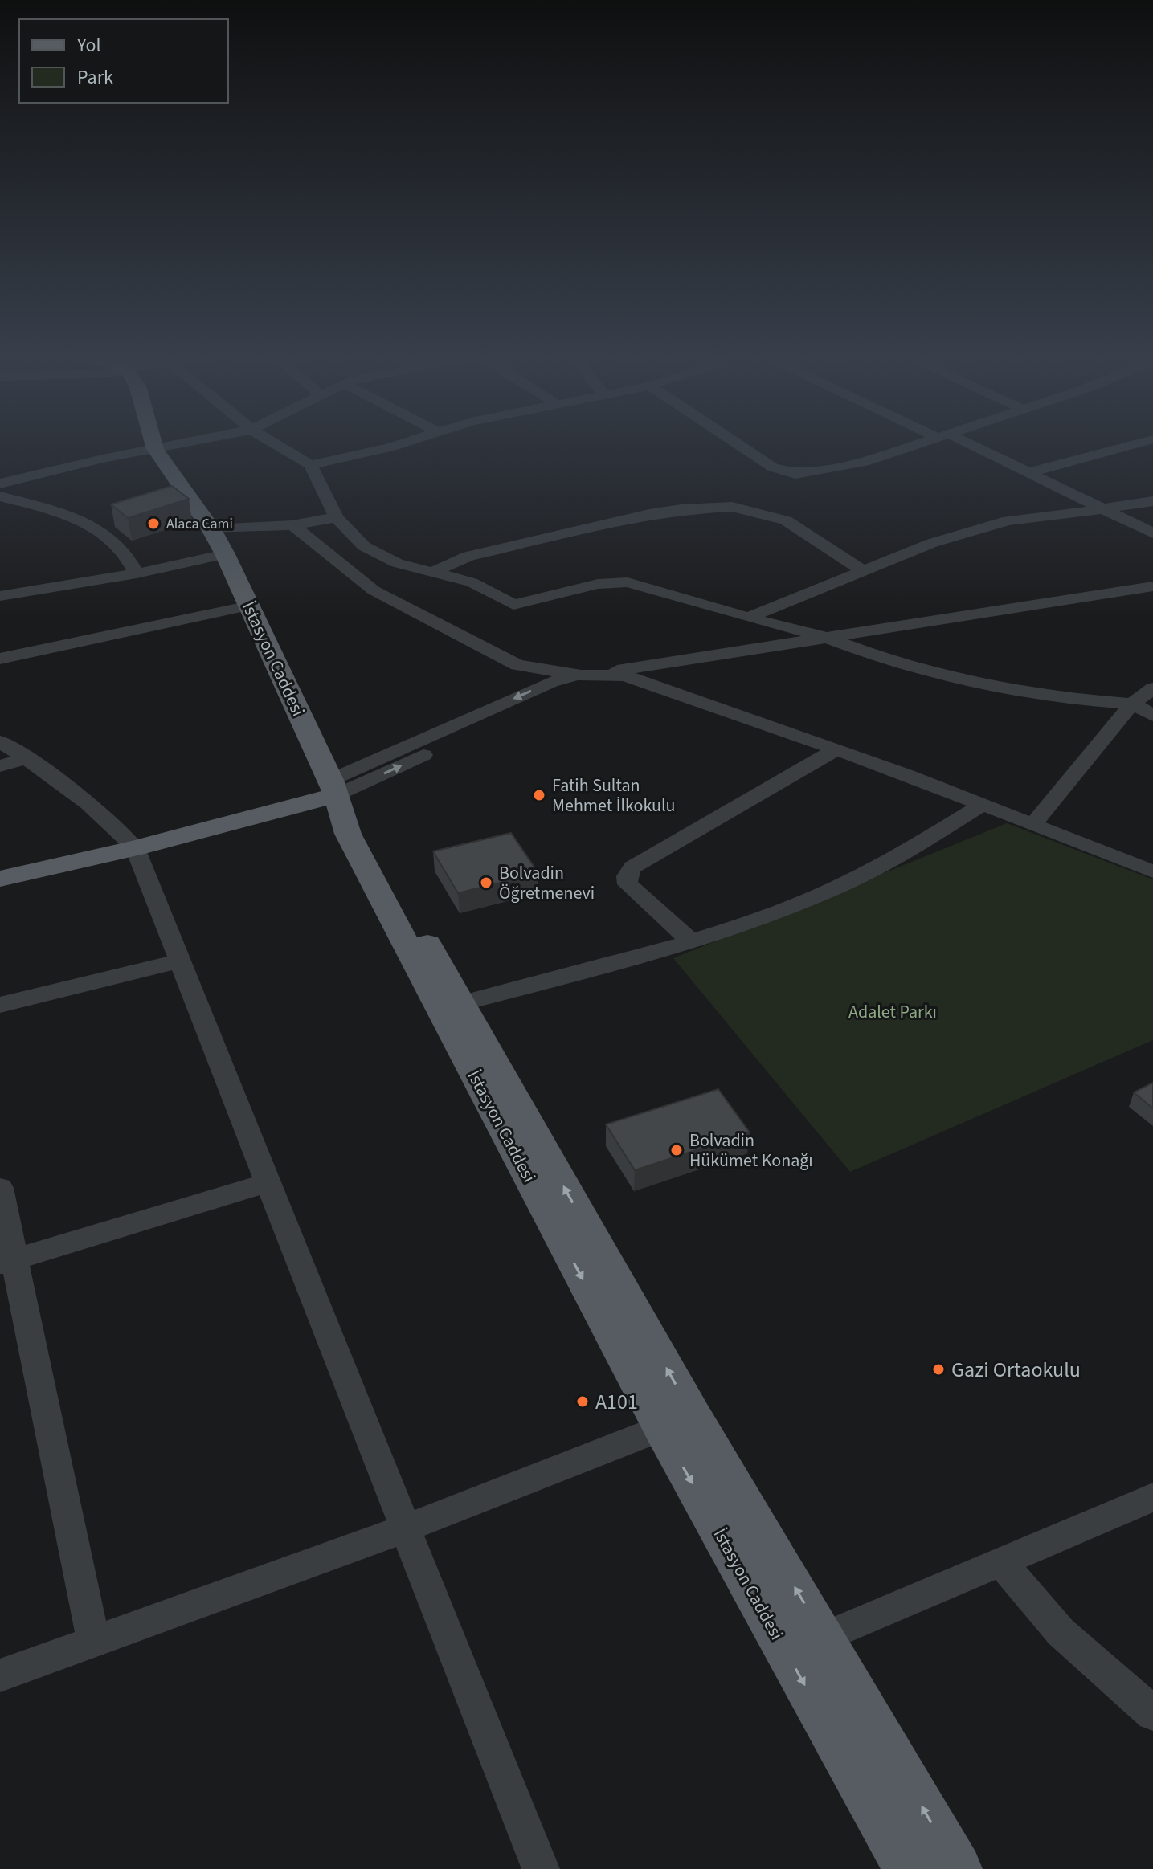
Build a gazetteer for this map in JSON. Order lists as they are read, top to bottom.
{
  "streets": {
    "main road": ["İstasyon Caddesi"]
  },
  "parks": ["Adalet Parkı"],
  "places": [
    "Alaca Cami",
    "Fatih Sultan Mehmet İlkokulu",
    "Bolvadin Öğretmenevi",
    "Bolvadin Hükümet Konağı",
    "Gazi Ortaokulu",
    "A101"
  ],
  "legend": ["Yol", "Park"]
}
